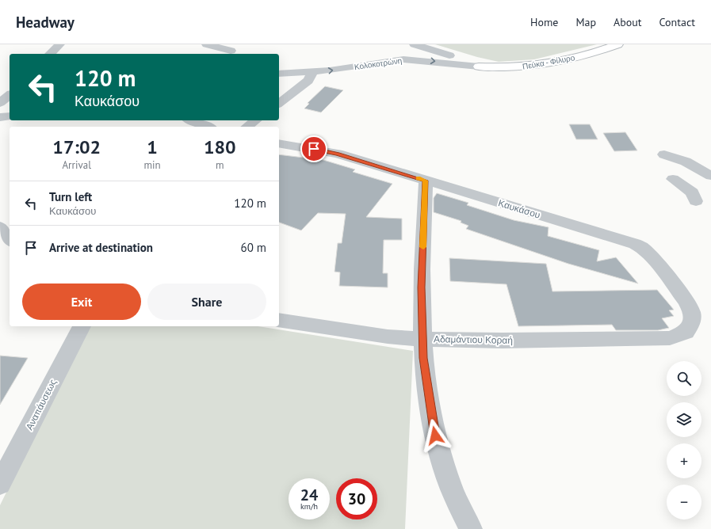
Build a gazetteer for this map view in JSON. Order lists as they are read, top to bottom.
{
  "streets": {
    "main road": ["Πεύκα - Φίλυρο"],
    "street": [
      "Κολοκοτρώνη",
      "Καυκάσου",
      "Αδαμάντιου Κοραή",
      "Αναπάυσεως"
    ]
  },
  "crossings": [
    ["Πεύκα - Φίλυρο", "Κολοκοτρώνη"],
    ["Καυκάσου", "Αδαμάντιου Κοραή"]
  ],
  "page": {
    "header": "Headway",
    "nav": [
      "Home",
      "Map",
      "About",
      "Contact"
    ],
    "turn": ["120 m", "Καυκάσου"],
    "eta": [
      "17:02",
      "Arrival",
      "1",
      "min",
      "180",
      "m"
    ],
    "list": [
      {
        "name": "Turn left",
        "note": "Καυκάσου",
        "value": "120 m"
      },
      {
        "name": "Arrive at destination",
        "value": "60 m"
      }
    ],
    "buttons": ["Exit", "Share"],
    "map_buttons": ["+", "−"],
    "speed": "24 km/h",
    "limit": "30"
  }
}
